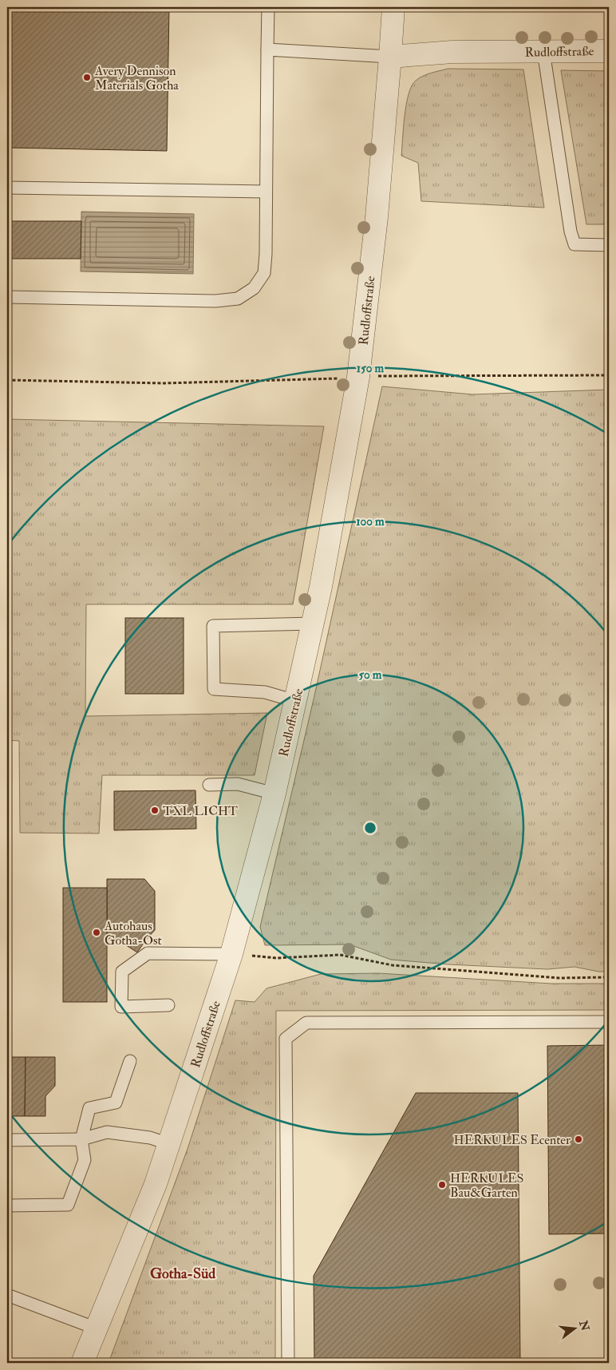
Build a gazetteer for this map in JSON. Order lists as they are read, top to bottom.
{
  "streets": {
    "street": ["Rudloffstraße"]
  },
  "districts": ["Gotha-Süd"],
  "places": [
    "Avery Dennison Materials Gotha",
    "TXL LICHT",
    "Autohaus Gotha-Ost",
    "HERKULES Ecenter",
    "HERKULES Bau&Garten"
  ],
  "north": "right",
  "rings": ["150 m", "100 m", "50 m"]
}
